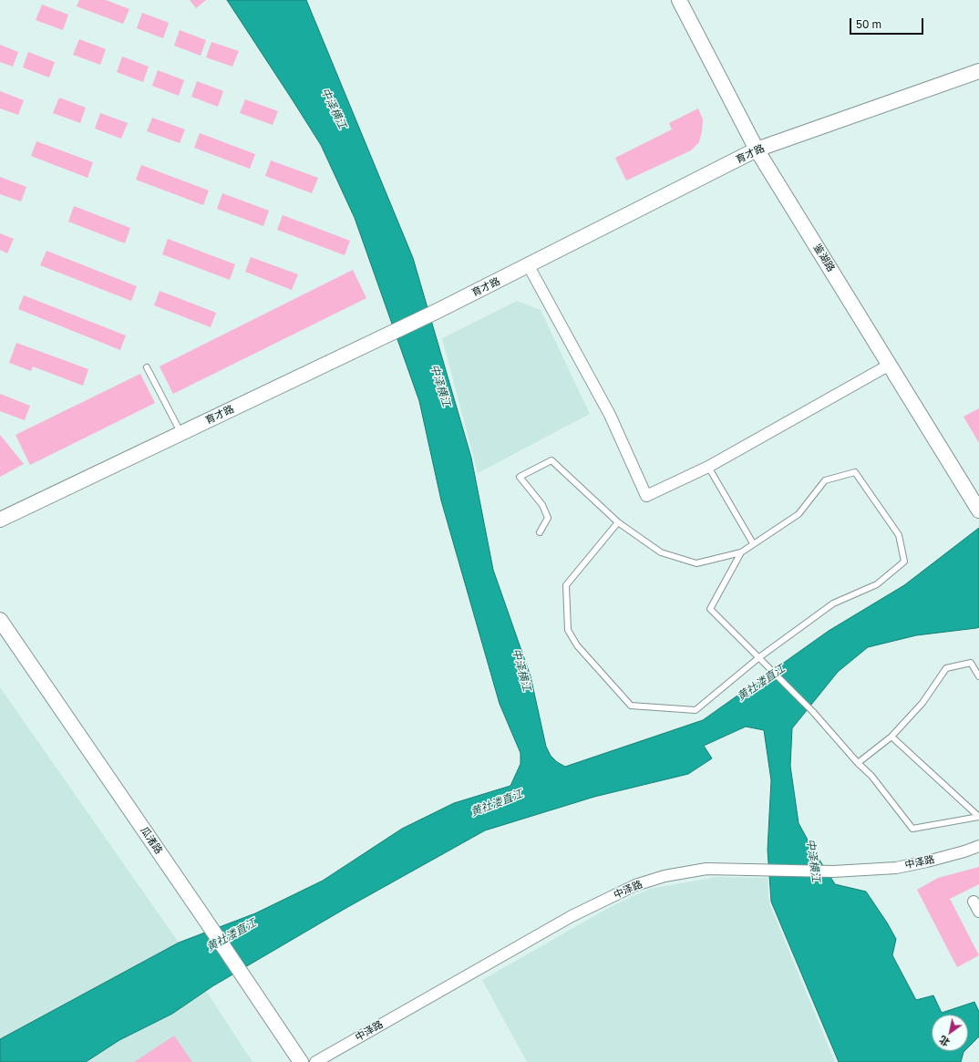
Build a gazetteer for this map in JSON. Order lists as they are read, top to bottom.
{
  "streets": {
    "street": [
      "育才路",
      "鉴湖路",
      "瓜渚路",
      "中泽路"
    ]
  },
  "crossings": [
    ["育才路", "鉴湖路"]
  ],
  "water": ["中泽横江", "黄社溇直江"],
  "scale_bar": "50 m",
  "north": "bottom left"
}
